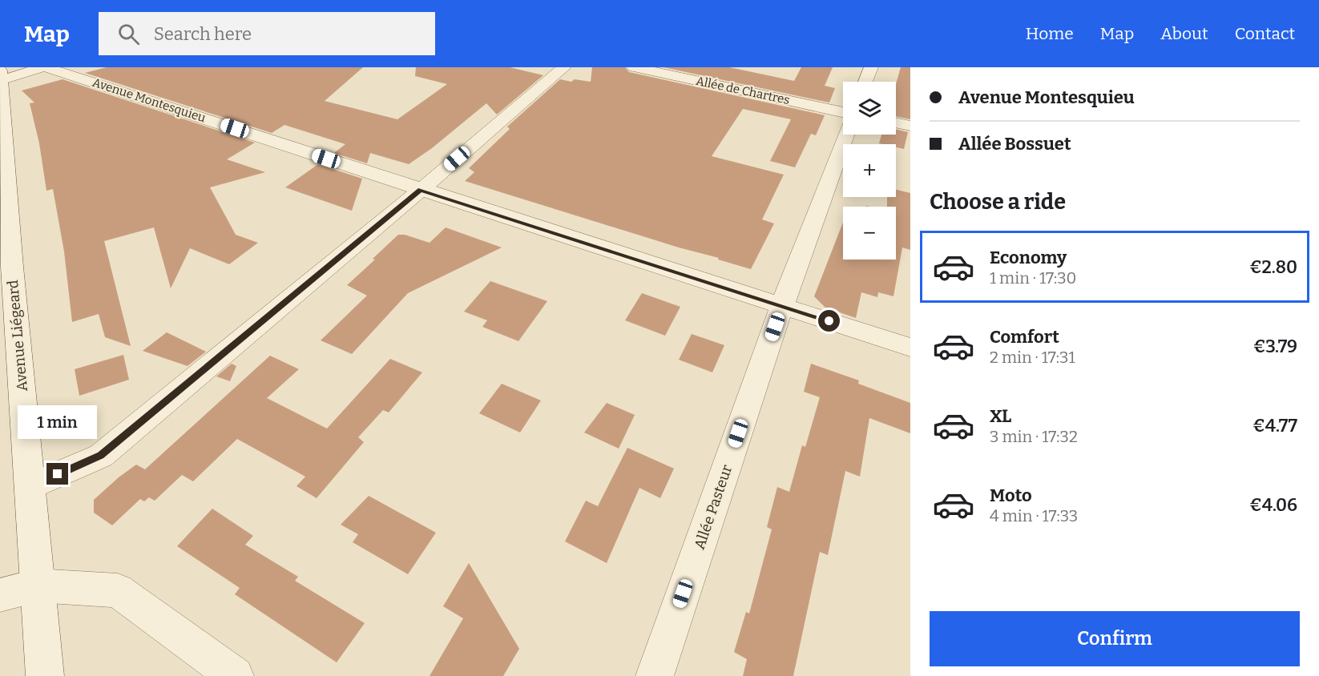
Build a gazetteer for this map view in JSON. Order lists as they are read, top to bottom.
{
  "streets": {
    "street": [
      "Allée de Chartres",
      "Avenue Montesquieu",
      "Avenue Liégeard",
      "Allée Pasteur"
    ]
  },
  "crossings": [
    ["Avenue Montesquieu", "Avenue Liégeard"],
    ["Avenue Montesquieu", "Allée Pasteur"]
  ],
  "page": {
    "header": "Map",
    "search": "Search here",
    "nav": [
      "Home",
      "Map",
      "About",
      "Contact"
    ],
    "banner": ["Avenue Montesquieu", "Allée Bossuet"],
    "map_buttons": ["+", "−"],
    "heading": "Choose a ride",
    "list": [
      {
        "name": "Economy",
        "note": "1 min · 17:30",
        "value": "€2.80"
      },
      {
        "name": "Comfort",
        "note": "2 min · 17:31",
        "value": "€3.79"
      },
      {
        "name": "XL",
        "note": "3 min · 17:32",
        "value": "€4.77"
      },
      {
        "name": "Moto",
        "note": "4 min · 17:33",
        "value": "€4.06"
      }
    ],
    "bubble": "1 min",
    "buttons": "Confirm"
  }
}
